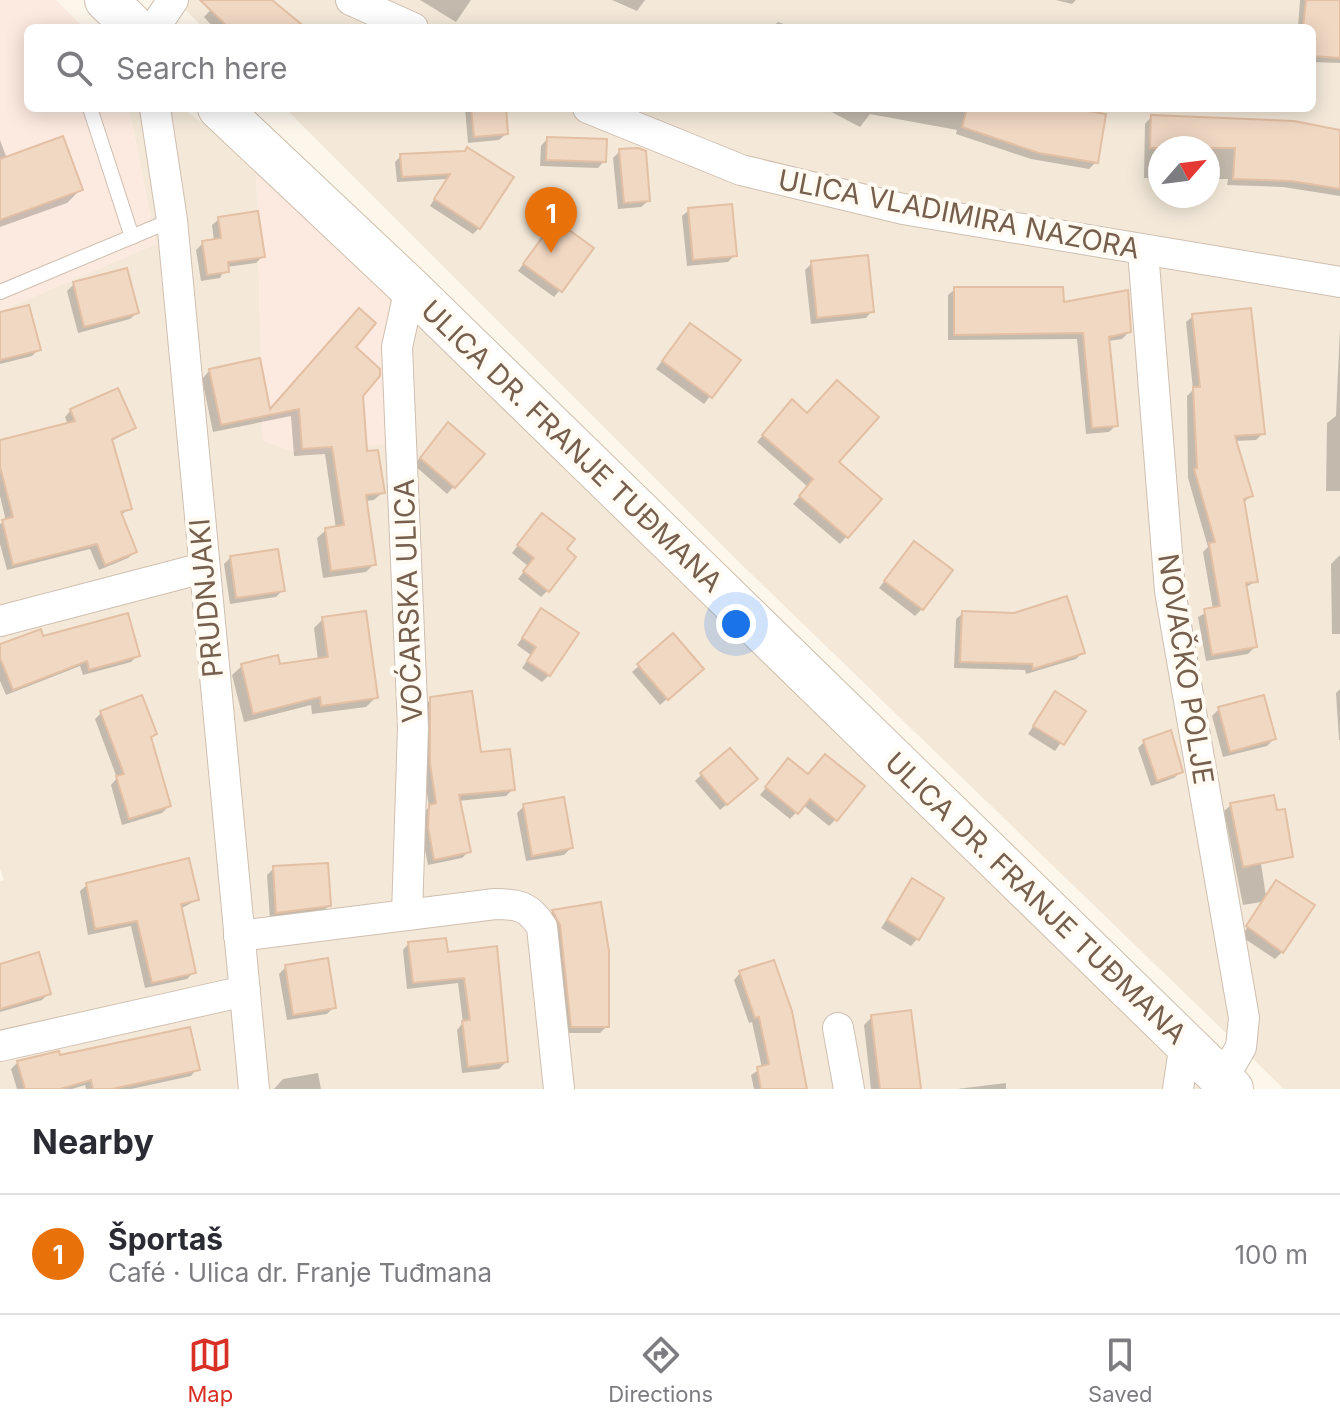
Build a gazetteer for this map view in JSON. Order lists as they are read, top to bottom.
{
  "streets": {
    "main road": ["ULICA DR. FRANJE TUĐMANA"],
    "street": [
      "ULICA VLADIMIRA NAZORA",
      "PRUDNJAKI",
      "VOĆARSKA ULICA",
      "NOVAČKO POLJE"
    ]
  },
  "crossings": [
    ["ULICA VLADIMIRA NAZORA", "NOVAČKO POLJE"],
    ["ULICA DR. FRANJE TUĐMANA", "VOĆARSKA ULICA"],
    ["ULICA DR. FRANJE TUĐMANA", "NOVAČKO POLJE"]
  ],
  "north": "top right",
  "page": {
    "search": "Search here",
    "pins": "1",
    "heading": "Nearby",
    "list": [
      {
        "mark": "1",
        "name": "Športaš",
        "note": "Café · Ulica dr. Franje Tuđmana",
        "value": "100 m"
      }
    ],
    "nav": ["Map", "Directions", "Saved"]
  }
}
